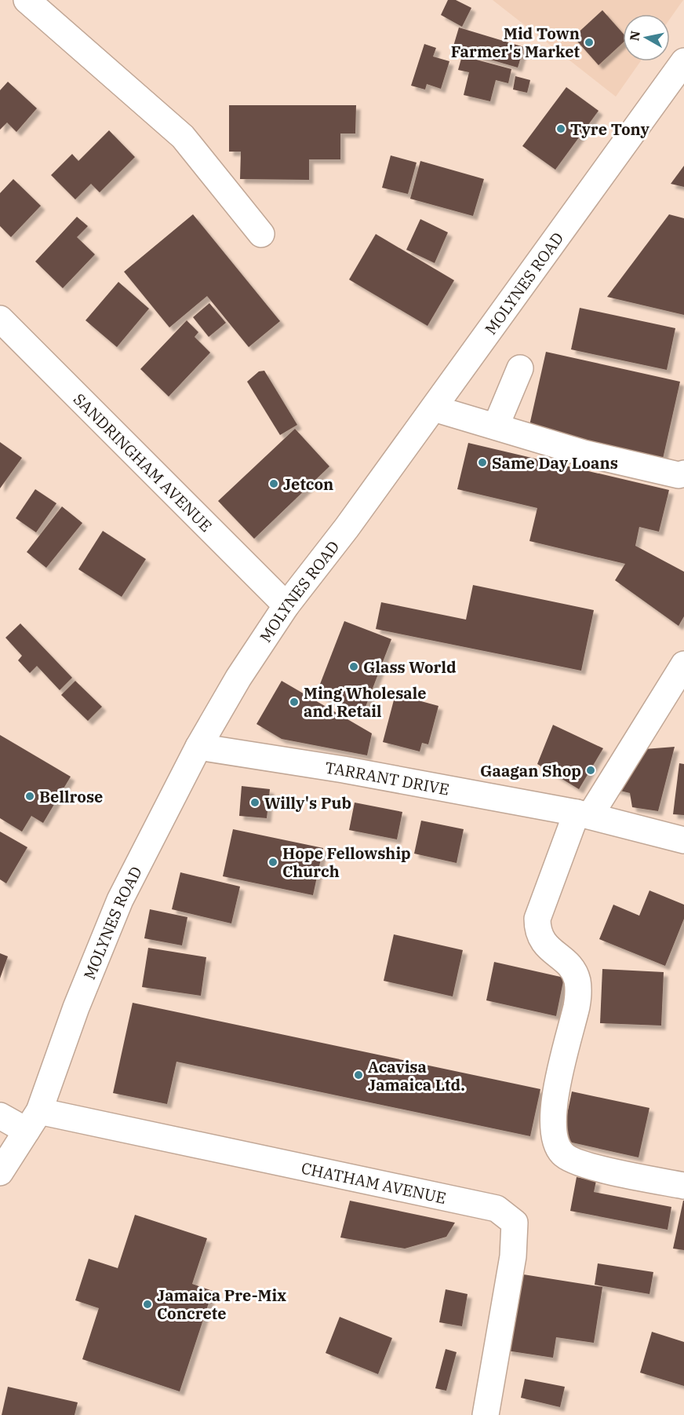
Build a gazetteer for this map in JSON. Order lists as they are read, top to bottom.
{
  "streets": {
    "street": [
      "MOLYNES ROAD",
      "SANDRINGHAM AVENUE",
      "TARRANT DRIVE",
      "CHATHAM AVENUE"
    ]
  },
  "crossings": [
    ["MOLYNES ROAD", "SANDRINGHAM AVENUE"],
    ["MOLYNES ROAD", "TARRANT DRIVE"],
    ["MOLYNES ROAD", "CHATHAM AVENUE"]
  ],
  "places": [
    "Mid Town Farmer's Market",
    "Tyre Tony",
    "Same Day Loans",
    "Jetcon",
    "Glass World",
    "Ming Wholesale and Retail",
    "Gaagan Shop",
    "Bellrose",
    "Willy's Pub",
    "Hope Fellowship Church",
    "Acavisa Jamaica Ltd.",
    "Jamaica Pre-Mix Concrete"
  ],
  "north": "left"
}
